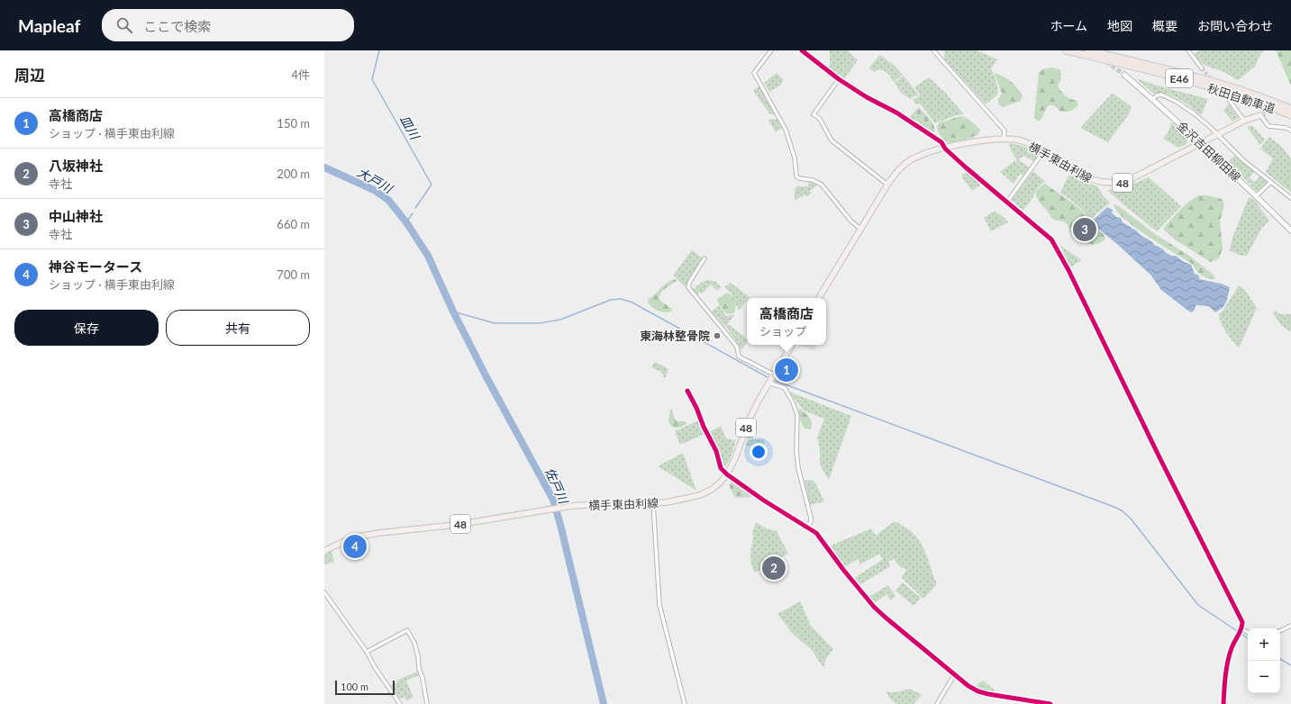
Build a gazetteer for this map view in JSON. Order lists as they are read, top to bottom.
{
  "streets": {
    "highway": ["E46", "秋田自動車道"],
    "main road": ["金沢吉田柳田線", "横手東由利線", "48"]
  },
  "crossings": [
    ["金沢吉田柳田線", "横手東由利線"]
  ],
  "water": ["皿川", "大戸川", "佐戸川"],
  "places": ["東海林整骨院"],
  "scale_bar": "100 m",
  "page": {
    "header": "Mapleaf",
    "search": "ここで検索",
    "nav": [
      "ホーム",
      "地図",
      "概要",
      "お問い合わせ"
    ],
    "heading": ["周辺", "4件"],
    "list": [
      {
        "mark": "1",
        "name": "高橋商店",
        "note": "ショップ · 横手東由利線",
        "value": "150 m"
      },
      {
        "mark": "2",
        "name": "八坂神社",
        "note": "寺社",
        "value": "200 m"
      },
      {
        "mark": "3",
        "name": "中山神社",
        "note": "寺社",
        "value": "660 m"
      },
      {
        "mark": "4",
        "name": "神谷モータース",
        "note": "ショップ · 横手東由利線",
        "value": "700 m"
      }
    ],
    "pins": [
      "3",
      "1",
      "4",
      "2"
    ],
    "popup": ["高橋商店", "ショップ"],
    "buttons": ["保存", "共有"],
    "map_buttons": ["+", "−"],
    "scale": "100 m"
  }
}
